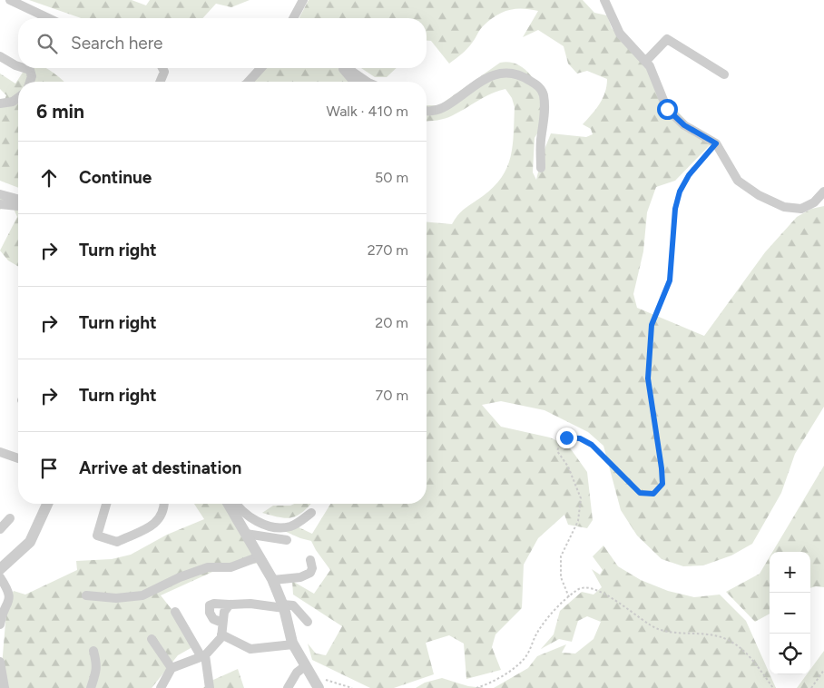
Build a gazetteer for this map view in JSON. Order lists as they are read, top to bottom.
{
  "page": {
    "search": "Search here",
    "heading": ["6 min", "Walk · 410 m"],
    "list": [
      ["Continue", "50 m"],
      ["Turn right", "270 m"],
      ["Turn right", "20 m"],
      ["Turn right", "70 m"],
      "Arrive at destination"
    ],
    "map_buttons": ["+", "−"]
  }
}
